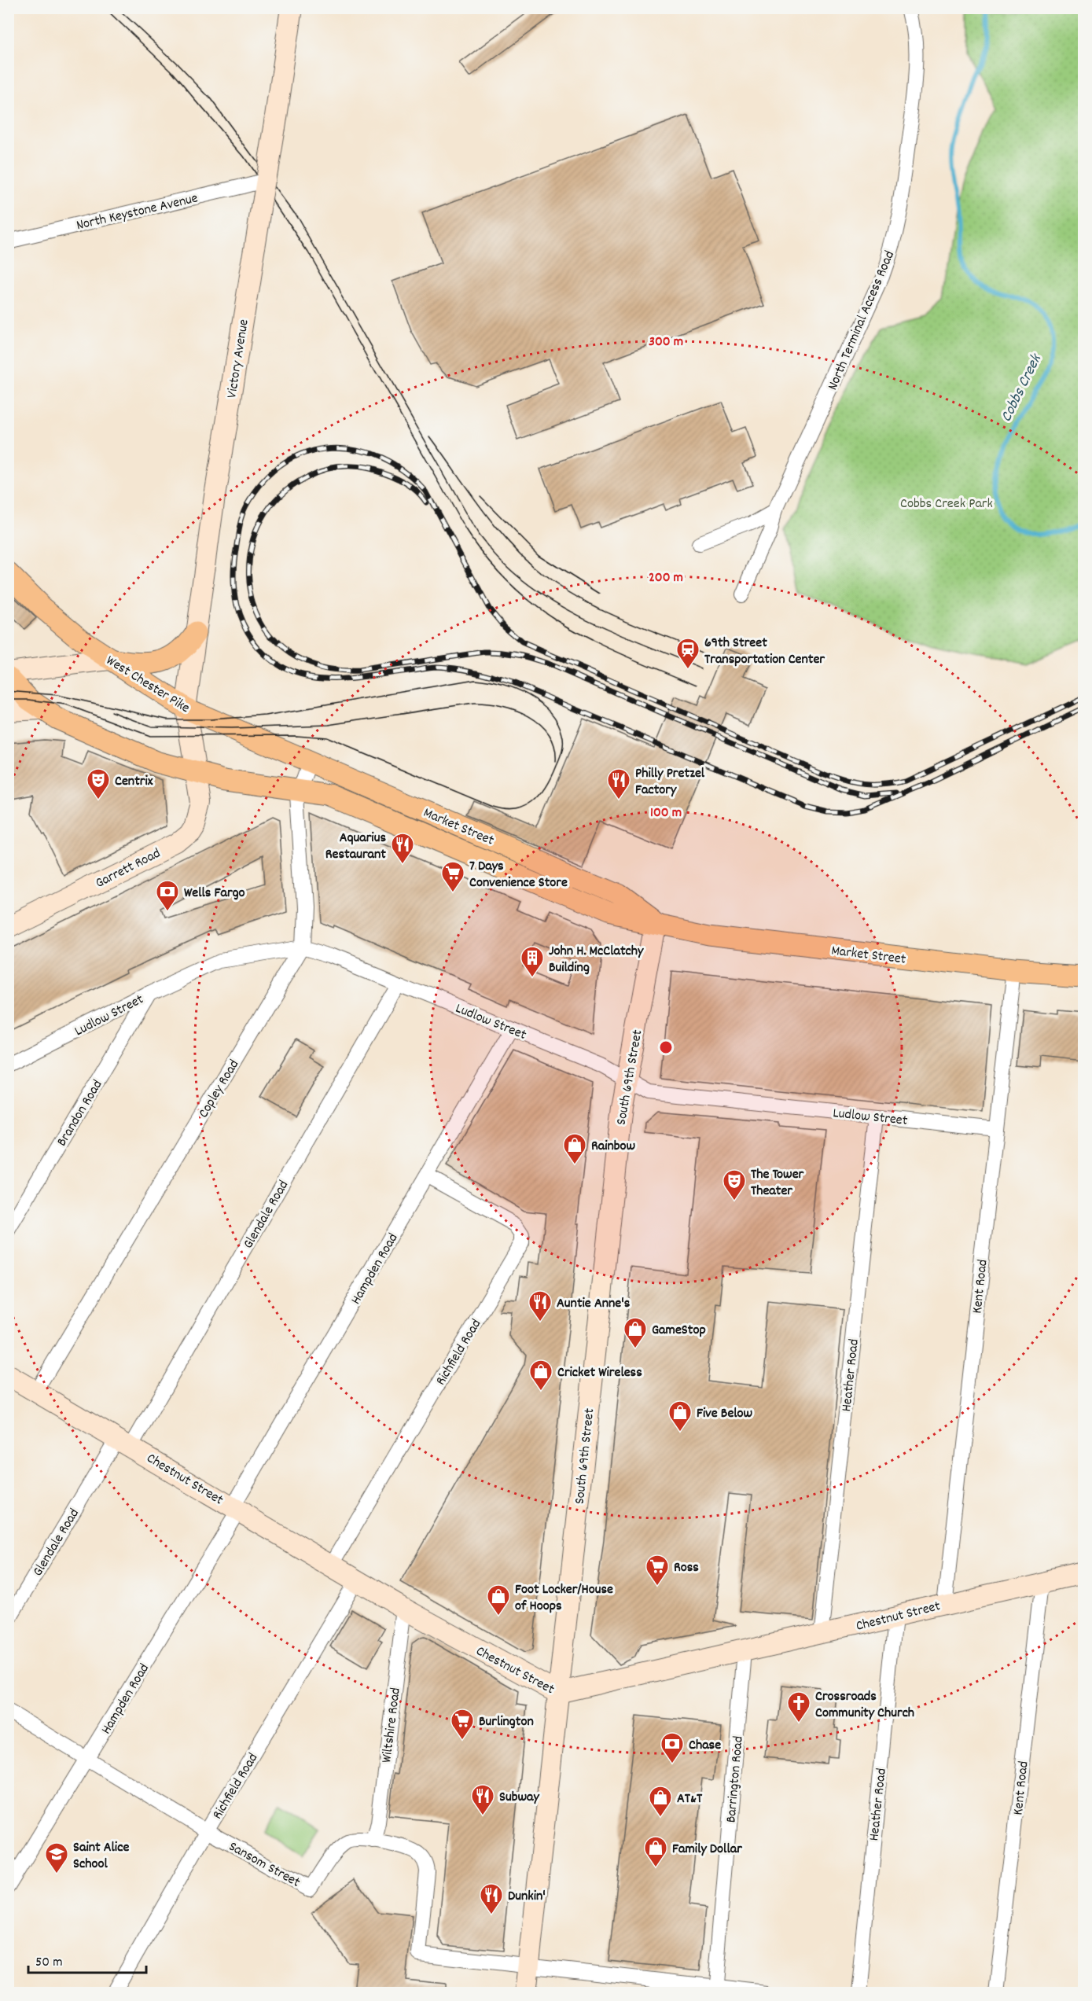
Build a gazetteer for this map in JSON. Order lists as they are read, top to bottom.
{
  "streets": {
    "main road": ["West Chester Pike", "Market Street"],
    "street": [
      "North Keystone Avenue",
      "North Terminal Access Road",
      "Victory Avenue",
      "Garrett Road",
      "Ludlow Street",
      "South 69th Street",
      "Copley Road",
      "Brandon Road",
      "Glendale Road",
      "Hampden Road",
      "Kent Road",
      "Richfield Road",
      "Heather Road",
      "Chestnut Street",
      "Wiltshire Road",
      "Barrington Road",
      "Sansom Street"
    ]
  },
  "crossings": [
    ["North Keystone Avenue", "Victory Avenue"],
    ["Victory Avenue", "West Chester Pike"],
    ["Victory Avenue", "Garrett Road"],
    ["West Chester Pike", "Market Street"],
    ["West Chester Pike", "Garrett Road"],
    ["West Chester Pike", "Copley Road"],
    ["Market Street", "South 69th Street"],
    ["Market Street", "Copley Road"],
    ["Market Street", "Kent Road"],
    ["Ludlow Street", "South 69th Street"],
    ["Ludlow Street", "Copley Road"],
    ["Ludlow Street", "Brandon Road"],
    ["Ludlow Street", "Glendale Road"],
    ["Ludlow Street", "Hampden Road"],
    ["Ludlow Street", "Kent Road"],
    ["Ludlow Street", "Heather Road"],
    ["South 69th Street", "Chestnut Street"],
    ["South 69th Street", "Sansom Street"],
    ["Copley Road", "Chestnut Street"],
    ["Glendale Road", "Chestnut Street"],
    ["Hampden Road", "Richfield Road"],
    ["Hampden Road", "Chestnut Street"],
    ["Hampden Road", "Sansom Street"],
    ["Kent Road", "Chestnut Street"],
    ["Richfield Road", "Chestnut Street"],
    ["Richfield Road", "Sansom Street"],
    ["Heather Road", "Chestnut Street"],
    ["Chestnut Street", "Wiltshire Road"],
    ["Chestnut Street", "Barrington Road"],
    ["Wiltshire Road", "Sansom Street"],
    ["Barrington Road", "Sansom Street"]
  ],
  "water": ["Cobbs Creek"],
  "parks": ["Cobbs Creek Park"],
  "places": {
    "station": ["69th Street Transportation Center"],
    "theatre": ["Centrix", "The Tower Theater"],
    "restaurant": [
      "Philly Pretzel Factory",
      "Aquarius Restaurant",
      "Auntie Anne's",
      "Subway",
      "Dunkin'"
    ],
    "supermarket": ["7 Days Convenience Store", "Ross", "Burlington"],
    "bank": ["Wells Fargo", "Chase"],
    "building": ["John H. McClatchy Building"],
    "shop": [
      "Rainbow",
      "GameStop",
      "Cricket Wireless",
      "Five Below",
      "Foot Locker/House of Hoops",
      "AT&T",
      "Family Dollar"
    ],
    "church": ["Crossroads Community Church"],
    "school or university": ["Saint Alice School"]
  },
  "scale_bar": "50 m",
  "rings": ["300 m", "200 m", "100 m"]
}
